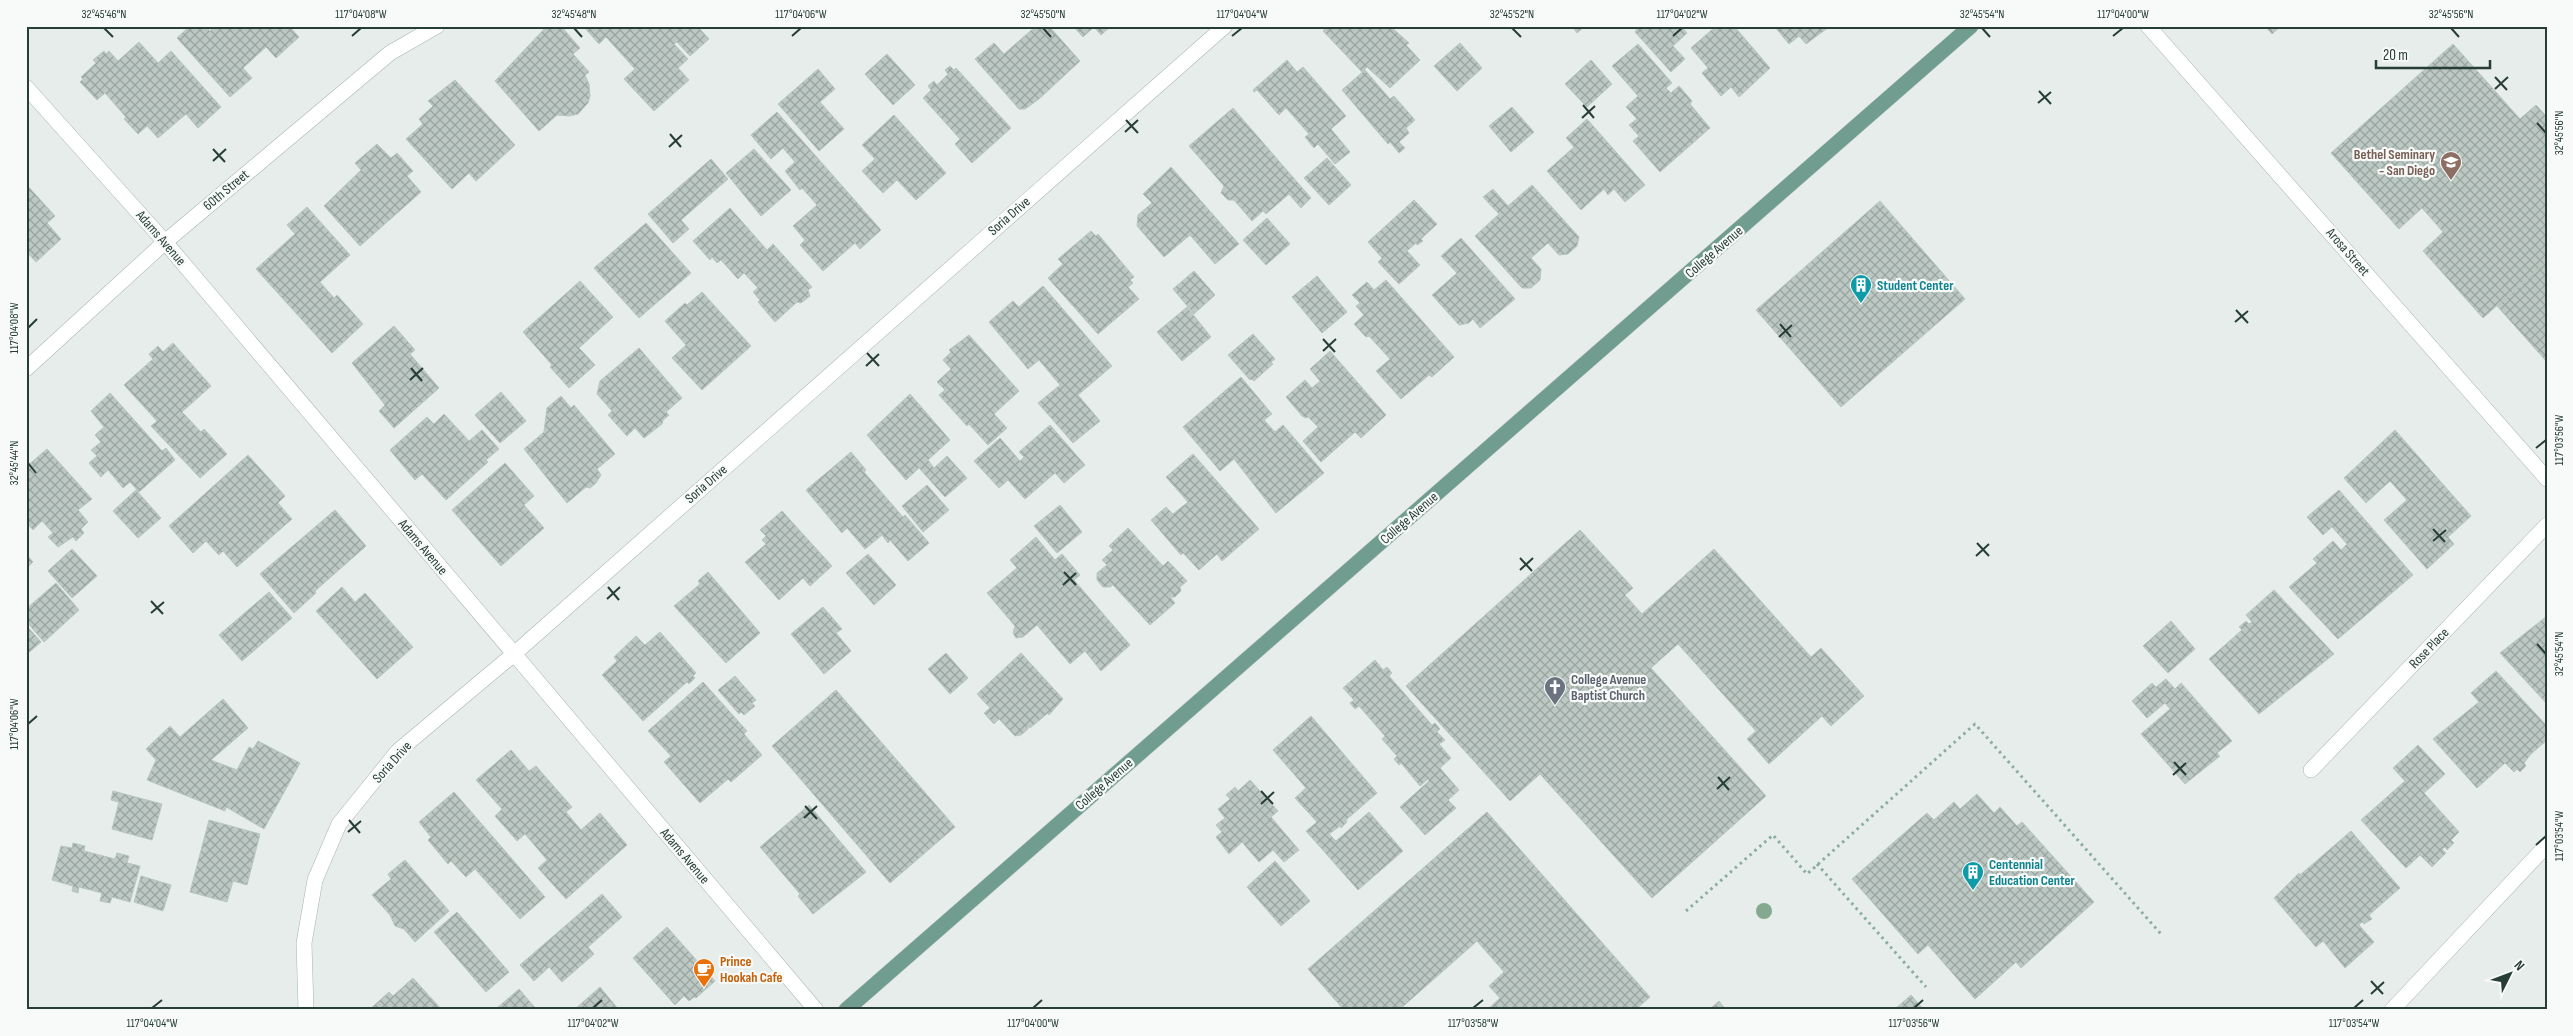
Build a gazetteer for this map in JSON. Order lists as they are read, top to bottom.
{
  "streets": {
    "main road": ["College Avenue"],
    "street": [
      "60th Street",
      "Soria Drive",
      "Adams Avenue",
      "Arosa Street",
      "Rose Place"
    ]
  },
  "crossings": [
    ["60th Street", "Adams Avenue"],
    ["Soria Drive", "Adams Avenue"]
  ],
  "places": {
    "school or university": ["Bethel Seminary - San Diego"],
    "building": ["Student Center", "Centennial Education Center"],
    "church": ["College Avenue Baptist Church"],
    "cafe": ["Prince Hookah Cafe"]
  },
  "scale_bar": "20 m",
  "north": "top right",
  "coordinates": [
    "32°45'46\"N",
    "117°04'08\"W",
    "32°45'48\"N",
    "117°04'06\"W",
    "32°45'50\"N",
    "117°04'04\"W",
    "32°45'52\"N",
    "117°04'02\"W",
    "32°45'54\"N",
    "117°04'00\"W",
    "32°45'56\"N",
    "117°03'56\"W",
    "32°45'44\"N",
    "117°03'54\"W",
    "117°03'58\"W"
  ]
}
